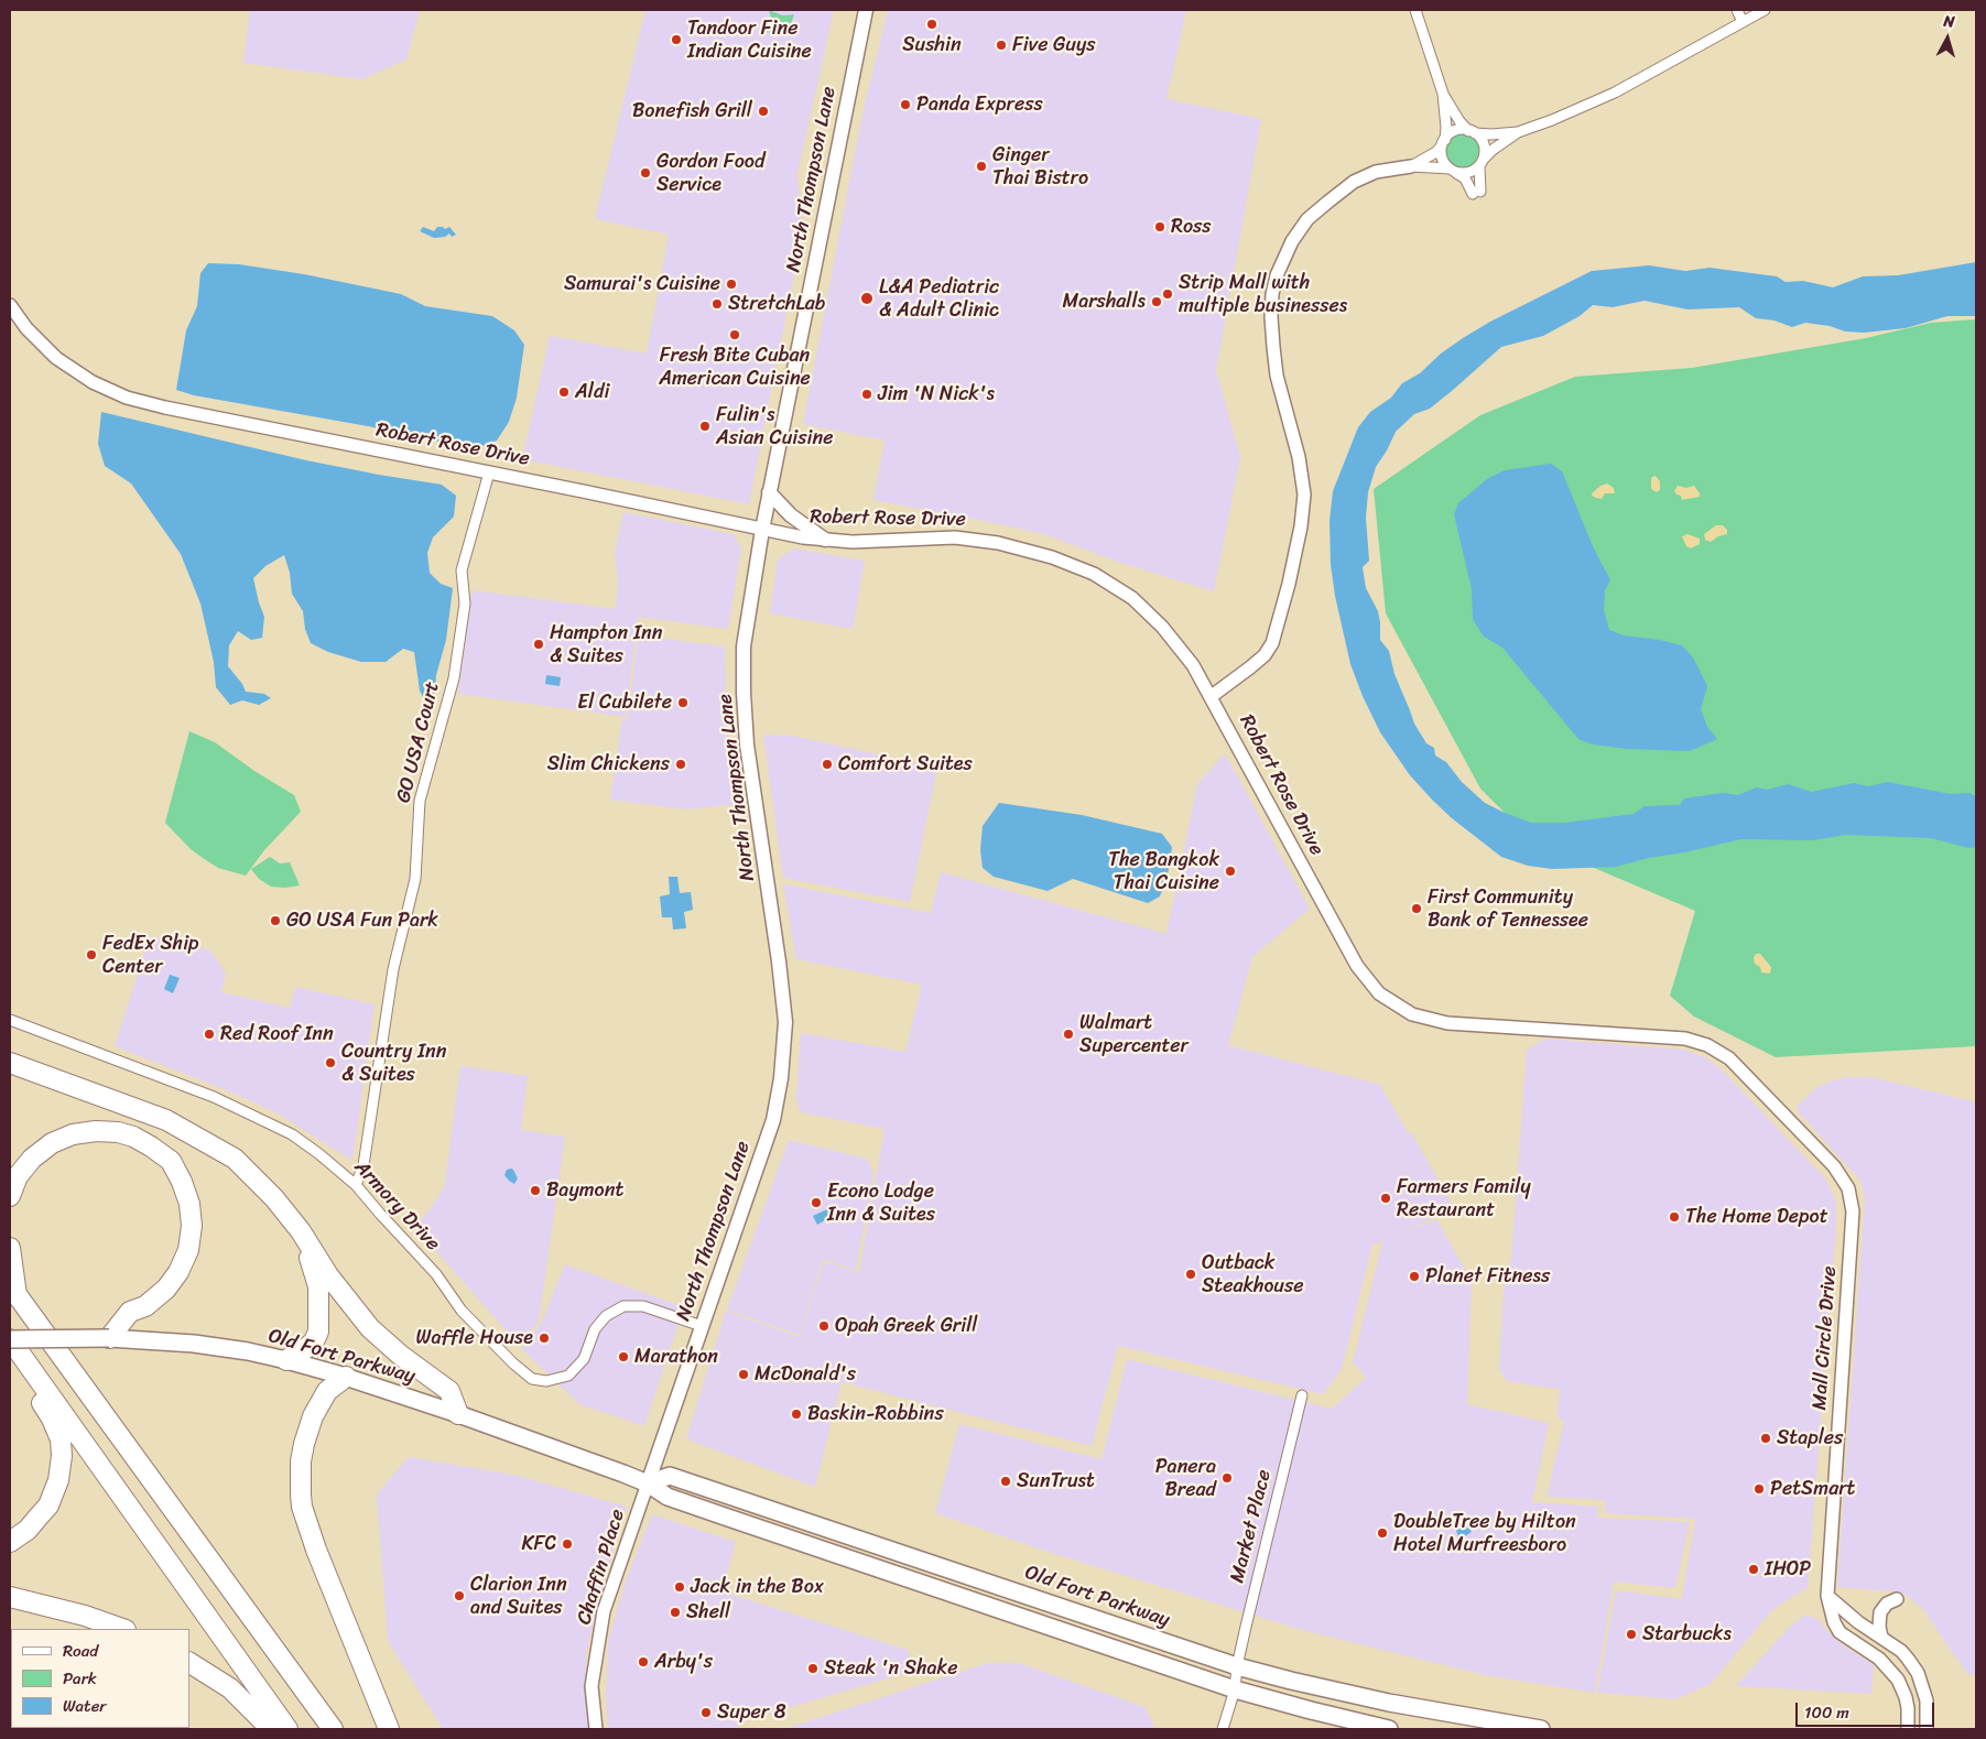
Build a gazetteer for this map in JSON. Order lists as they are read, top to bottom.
{
  "streets": {
    "main road": ["North Thompson Lane", "Old Fort Parkway"],
    "street": [
      "Robert Rose Drive",
      "GO USA Court",
      "Armory Drive",
      "Mall Circle Drive",
      "Market Place",
      "Chaffin Place"
    ]
  },
  "crossings": [
    ["North Thompson Lane", "Robert Rose Drive"],
    ["North Thompson Lane", "Armory Drive"],
    ["North Thompson Lane", "Old Fort Parkway"],
    ["North Thompson Lane", "Chaffin Place"],
    ["Robert Rose Drive", "GO USA Court"],
    ["Robert Rose Drive", "Mall Circle Drive"],
    ["GO USA Court", "Armory Drive"],
    ["Old Fort Parkway", "Market Place"],
    ["Old Fort Parkway", "Chaffin Place"]
  ],
  "places": [
    "Sushin",
    "Tandoor Fine Indian Cuisine",
    "Five Guys",
    "Panda Express",
    "Bonefish Grill",
    "Ginger Thai Bistro",
    "Gordon Food Service",
    "Ross",
    "Samurai's Cuisine",
    "Strip Mall with multiple businesses",
    "L&A Pediatric & Adult Clinic",
    "Marshalls",
    "StretchLab",
    "Fresh Bite Cuban American Cuisine",
    "Aldi",
    "Jim 'N Nick's",
    "Fulin's Asian Cuisine",
    "Hampton Inn & Suites",
    "El Cubilete",
    "Slim Chickens",
    "Comfort Suites",
    "The Bangkok Thai Cuisine",
    "First Community Bank of Tennessee",
    "GO USA Fun Park",
    "FedEx Ship Center",
    "Red Roof Inn",
    "Walmart Supercenter",
    "Country Inn & Suites",
    "Baymont",
    "Farmers Family Restaurant",
    "Econo Lodge Inn & Suites",
    "The Home Depot",
    "Outback Steakhouse",
    "Planet Fitness",
    "Opah Greek Grill",
    "Waffle House",
    "Marathon",
    "McDonald's",
    "Baskin-Robbins",
    "Staples",
    "Panera Bread",
    "SunTrust",
    "PetSmart",
    "DoubleTree by Hilton Hotel Murfreesboro",
    "KFC",
    "IHOP",
    "Jack in the Box",
    "Clarion Inn and Suites",
    "Shell",
    "Starbucks",
    "Arby's",
    "Steak 'n Shake",
    "Super 8"
  ],
  "legend": ["Road", "Park", "Water"],
  "scale_bar": "100 m",
  "north": "top"
}
